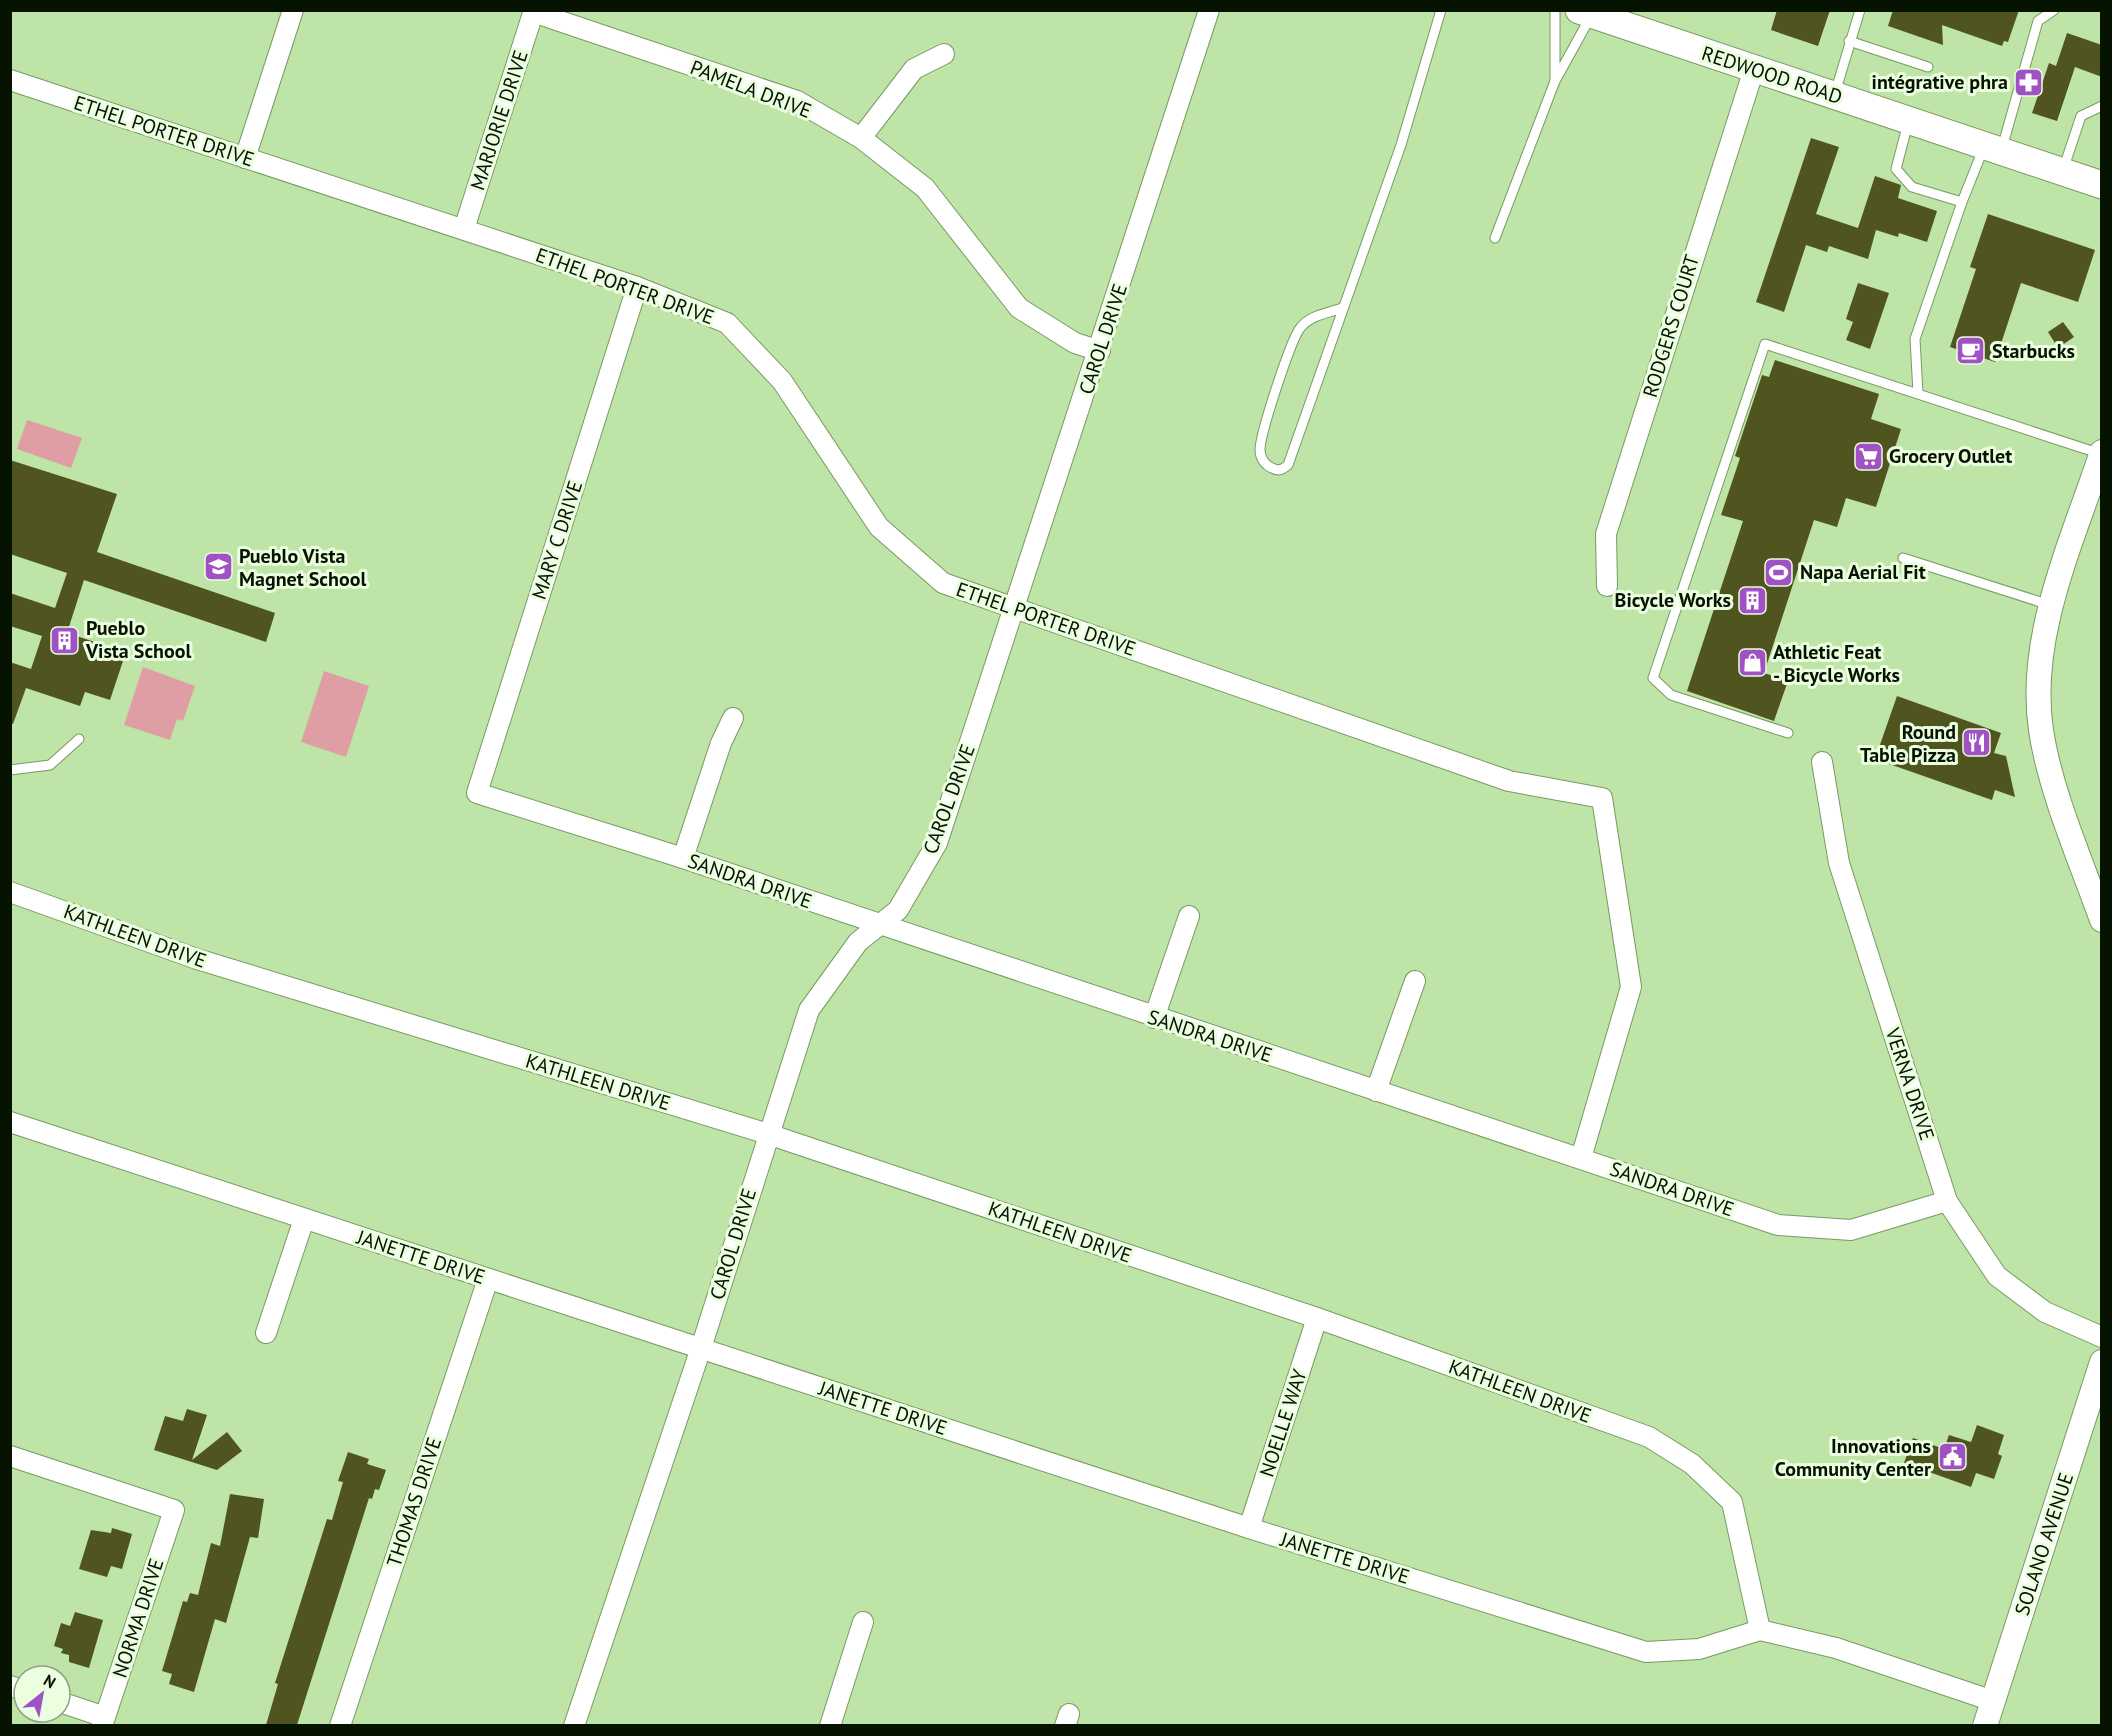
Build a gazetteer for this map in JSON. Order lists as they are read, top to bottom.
{
  "streets": {
    "main road": ["REDWOOD ROAD"],
    "street": [
      "PAMELA DRIVE",
      "MARJORIE DRIVE",
      "ETHEL PORTER DRIVE",
      "RODGERS COURT",
      "CAROL DRIVE",
      "MARY C DRIVE",
      "SANDRA DRIVE",
      "KATHLEEN DRIVE",
      "VERNA DRIVE",
      "JANETTE DRIVE",
      "NOELLE WAY",
      "THOMAS DRIVE",
      "SOLANO AVENUE",
      "NORMA DRIVE"
    ]
  },
  "crossings": [
    ["REDWOOD ROAD", "RODGERS COURT"],
    ["PAMELA DRIVE", "MARJORIE DRIVE"],
    ["PAMELA DRIVE", "CAROL DRIVE"],
    ["MARJORIE DRIVE", "ETHEL PORTER DRIVE"],
    ["ETHEL PORTER DRIVE", "CAROL DRIVE"],
    ["ETHEL PORTER DRIVE", "MARY C DRIVE"],
    ["ETHEL PORTER DRIVE", "SANDRA DRIVE"],
    ["CAROL DRIVE", "SANDRA DRIVE"],
    ["CAROL DRIVE", "KATHLEEN DRIVE"],
    ["CAROL DRIVE", "JANETTE DRIVE"],
    ["MARY C DRIVE", "SANDRA DRIVE"],
    ["SANDRA DRIVE", "VERNA DRIVE"],
    ["KATHLEEN DRIVE", "JANETTE DRIVE"],
    ["KATHLEEN DRIVE", "NOELLE WAY"],
    ["JANETTE DRIVE", "NOELLE WAY"],
    ["JANETTE DRIVE", "THOMAS DRIVE"]
  ],
  "places": {
    "pharmacy": ["intégrative phra"],
    "cafe": ["Starbucks"],
    "supermarket": ["Grocery Outlet"],
    "school or university": ["Pueblo Vista Magnet School"],
    "sports": ["Napa Aerial Fit"],
    "building": ["Bicycle Works", "Pueblo Vista School"],
    "shop": ["Athletic Feat - Bicycle Works"],
    "restaurant": ["Round Table Pizza"],
    "public building": ["Innovations Community Center"]
  },
  "north": "top right"
}
